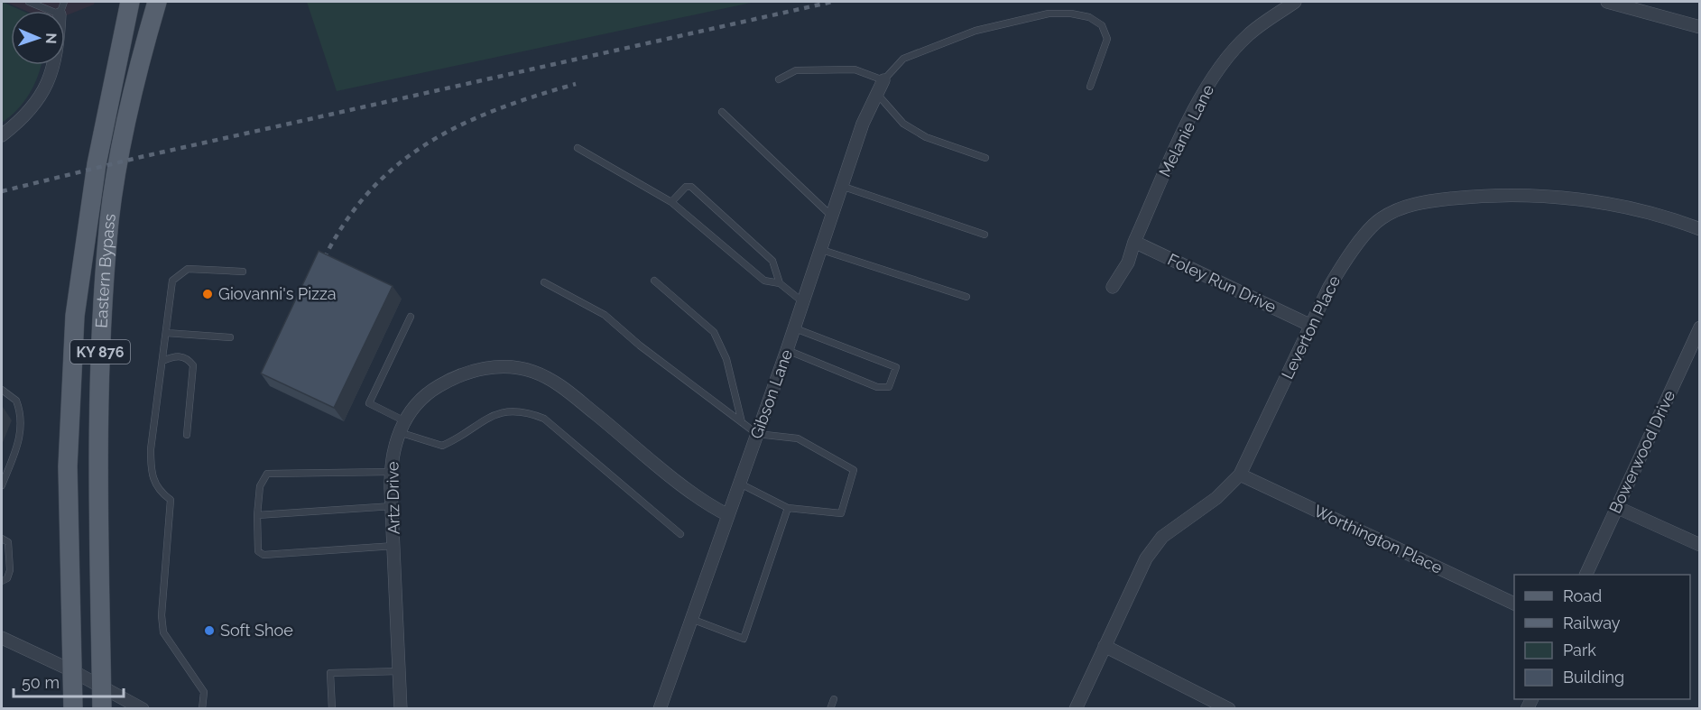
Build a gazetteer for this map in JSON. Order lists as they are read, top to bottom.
{
  "streets": {
    "main road": ["Eastern Bypass", "KY 876"],
    "street": [
      "Melanie Lane",
      "Foley Run Drive",
      "Leverton Place",
      "Gibson Lane",
      "Bowerwood Drive",
      "Artz Drive",
      "Worthington Place"
    ]
  },
  "crossings": [
    ["Melanie Lane", "Foley Run Drive"],
    ["Foley Run Drive", "Leverton Place"],
    ["Leverton Place", "Worthington Place"],
    ["Gibson Lane", "Artz Drive"]
  ],
  "places": ["Giovanni's Pizza", "Soft Shoe"],
  "legend": [
    "Road",
    "Railway",
    "Park",
    "Building"
  ],
  "scale_bar": "50 m",
  "north": "right"
}
